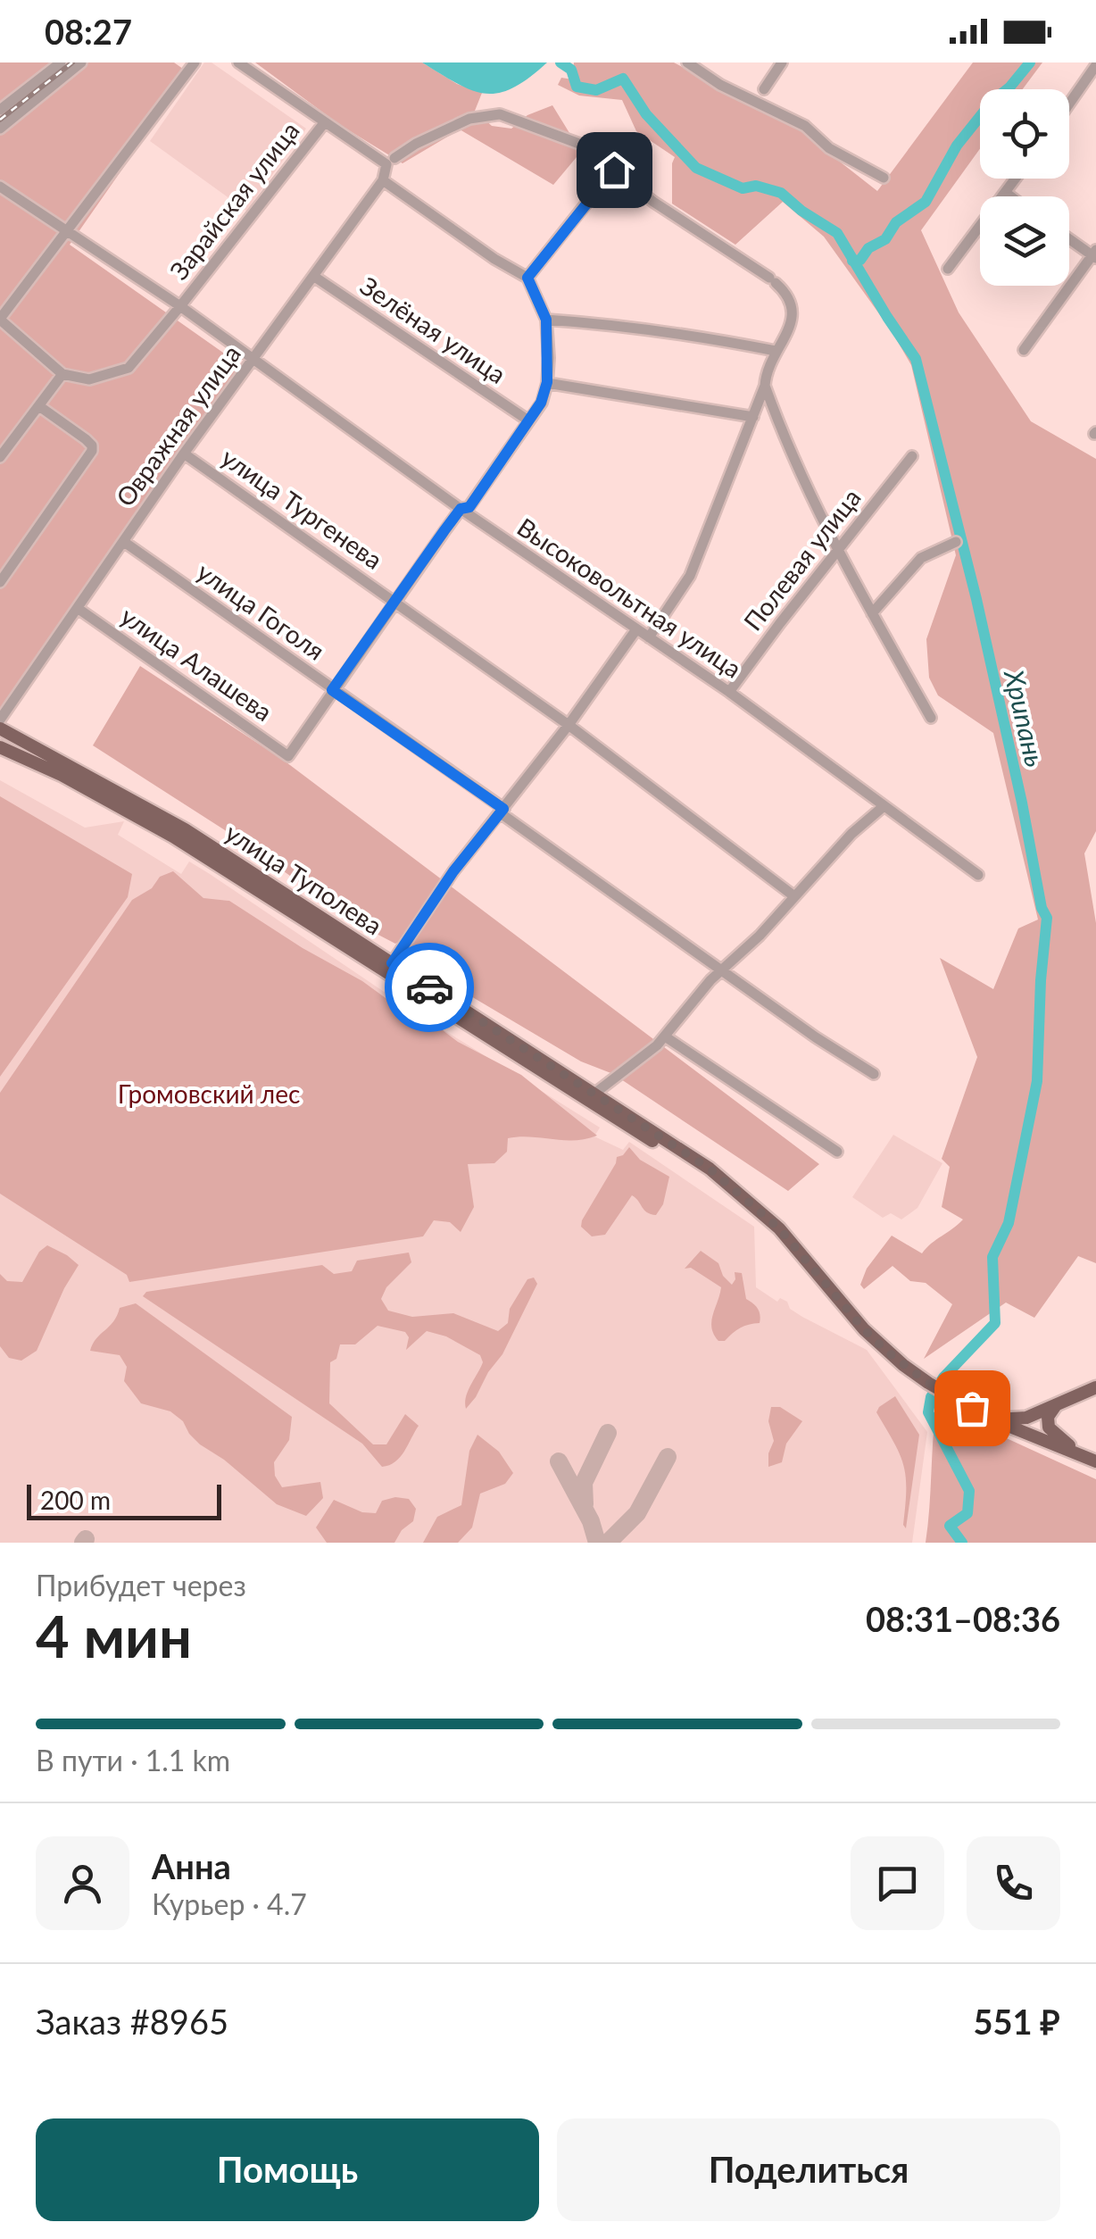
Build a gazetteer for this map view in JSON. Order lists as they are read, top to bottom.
{
  "streets": {
    "main road": ["улица Туполева"],
    "street": [
      "Зарайская улица",
      "Зелёная улица",
      "Овражная улица",
      "улица Тургенева",
      "Полевая улица",
      "Высоковольтная улица",
      "улица Гоголя",
      "улица Алашева"
    ]
  },
  "crossings": [
    ["Зарайская улица", "Высоковольтная улица"],
    ["Зелёная улица", "Овражная улица"],
    ["Овражная улица", "улица Тургенева"],
    ["Овражная улица", "Высоковольтная улица"],
    ["Овражная улица", "улица Гоголя"],
    ["Овражная улица", "улица Алашева"],
    ["Овражная улица", "улица Туполева"],
    ["Полевая улица", "Высоковольтная улица"],
    ["улица Гоголя", "улица Алашева"]
  ],
  "water": ["Хрипань"],
  "parks": ["Громовский лес"],
  "scale_bar": "200 m",
  "page": {
    "status": "08:27",
    "scale": "200 m",
    "heading": ["4 мин", "Прибудет через", "08:31–08:36"],
    "panel": [
      "Анна",
      "Курьер · 4.7",
      "Заказ #8965",
      "551 ₽"
    ],
    "bar": "В пути · 1.1 km",
    "buttons": ["Помощь", "Поделиться"]
  }
}
